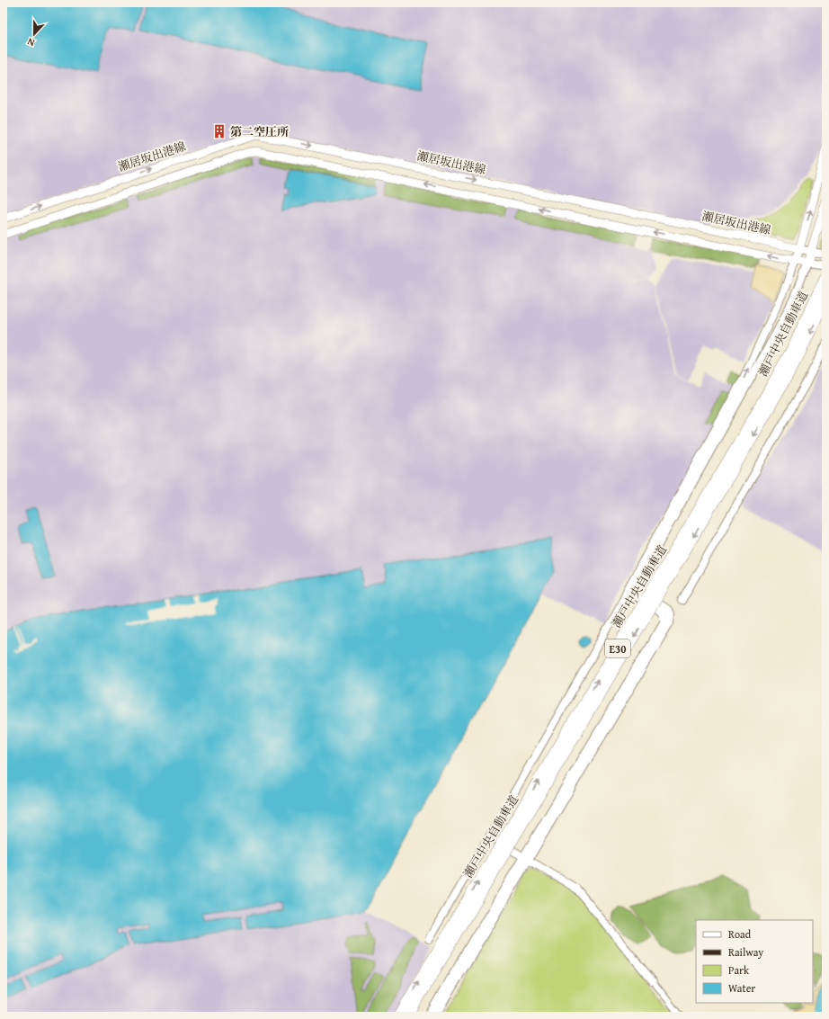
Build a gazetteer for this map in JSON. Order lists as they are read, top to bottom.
{
  "streets": {
    "highway": ["瀬戸中央自動車道", "E30"],
    "main road": ["瀬居坂出港線"]
  },
  "places": {
    "building": ["第二空圧所"]
  },
  "legend": [
    "Road",
    "Railway",
    "Park",
    "Water"
  ],
  "north": "bottom"
}
